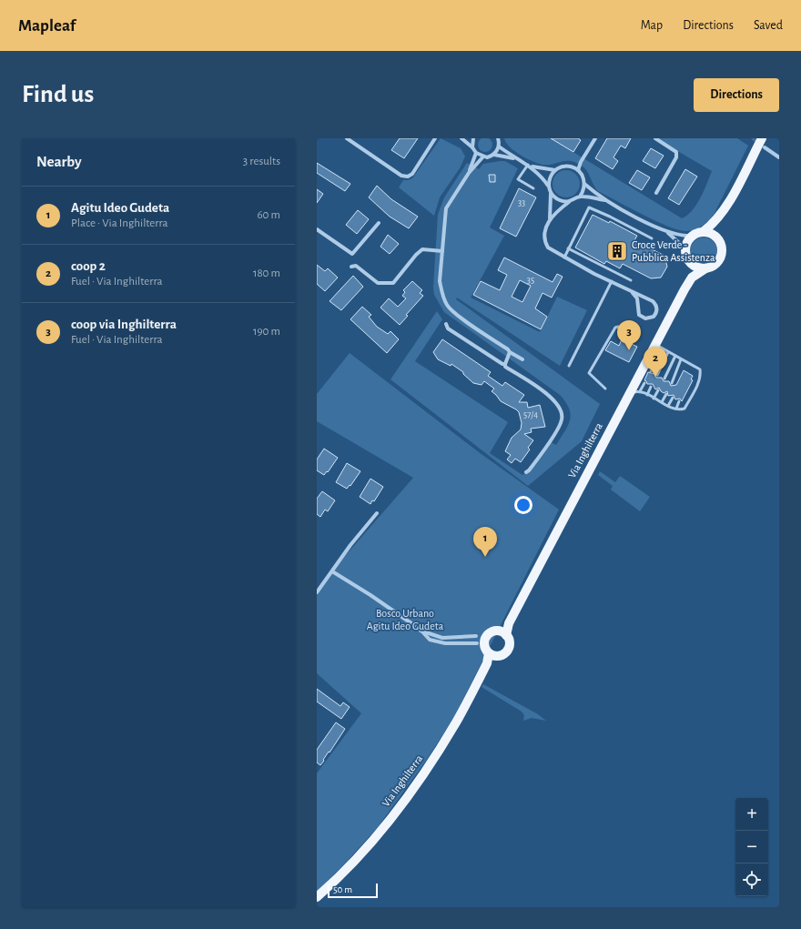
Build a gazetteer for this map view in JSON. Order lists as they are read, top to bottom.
{
  "streets": {
    "main road": ["Via Inghilterra"]
  },
  "parks": ["Bosco Urbano Agitu Ideo Gudeta"],
  "places": {
    "building": ["Croce Verde - Pubblica Assistenza"]
  },
  "house_numbers": ["33", "35", "57/4"],
  "scale_bar": "50 m",
  "page": {
    "header": "Mapleaf",
    "nav": ["Map", "Directions", "Saved"],
    "buttons": "Directions",
    "title": "Find us",
    "heading": ["Nearby", "3 results"],
    "list": [
      {
        "mark": "1",
        "name": "Agitu Ideo Gudeta",
        "note": "Place · Via Inghilterra",
        "value": "60 m"
      },
      {
        "mark": "2",
        "name": "coop 2",
        "note": "Fuel · Via Inghilterra",
        "value": "180 m"
      },
      {
        "mark": "3",
        "name": "coop via Inghilterra",
        "note": "Fuel · Via Inghilterra",
        "value": "190 m"
      }
    ],
    "pins": ["3", "2", "1"],
    "map_buttons": ["+", "−"],
    "scale": "50 m"
  }
}
